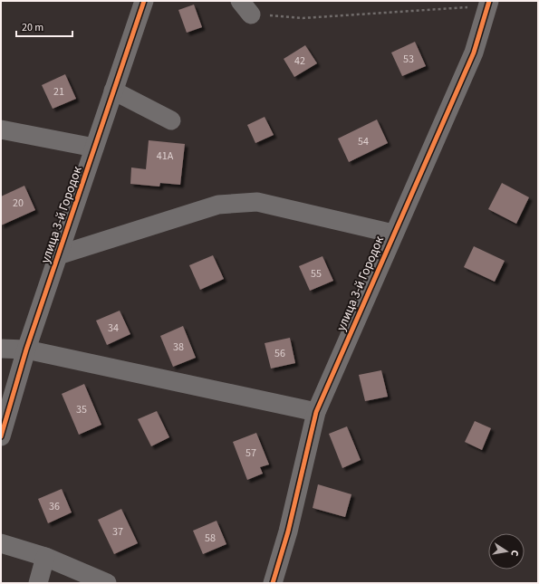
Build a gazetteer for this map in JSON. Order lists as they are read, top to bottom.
{
  "streets": {
    "street": ["улица 3-й Городок"]
  },
  "house_numbers": [
    "53",
    "42",
    "21",
    "54",
    "41А",
    "20",
    "55",
    "34",
    "38",
    "56",
    "35",
    "57",
    "36",
    "37",
    "58"
  ],
  "scale_bar": "20 m",
  "north": "right"
}
